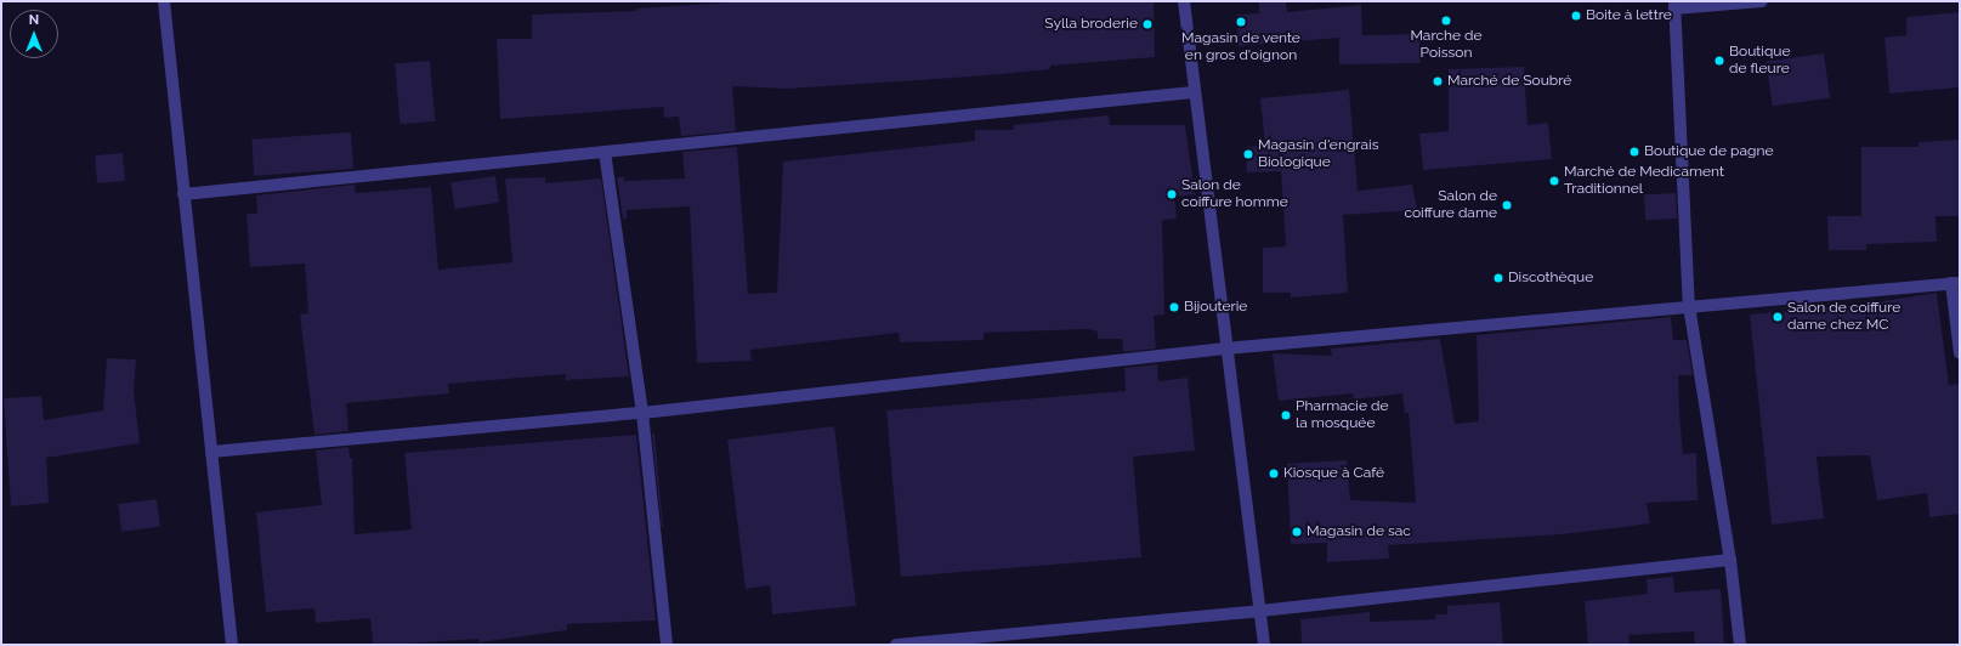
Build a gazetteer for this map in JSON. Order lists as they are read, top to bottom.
{
  "places": [
    "Boite à lettre",
    "Marche de Poisson",
    "Magasin de vente en gros d'oignon",
    "Sylla broderie",
    "Boutique de fleure",
    "Marché de Soubré",
    "Boutique de pagne",
    "Magasin d'engrais Biologique",
    "Marché de Medicament Traditionnel",
    "Salon de coiffure homme",
    "Salon de coiffure dame",
    "Discothèque",
    "Bijouterie",
    "Salon de coiffure dame chez MC",
    "Pharmacie de la mosquée",
    "Kiosque à Café",
    "Magasin de sac"
  ],
  "north": "top"
}
